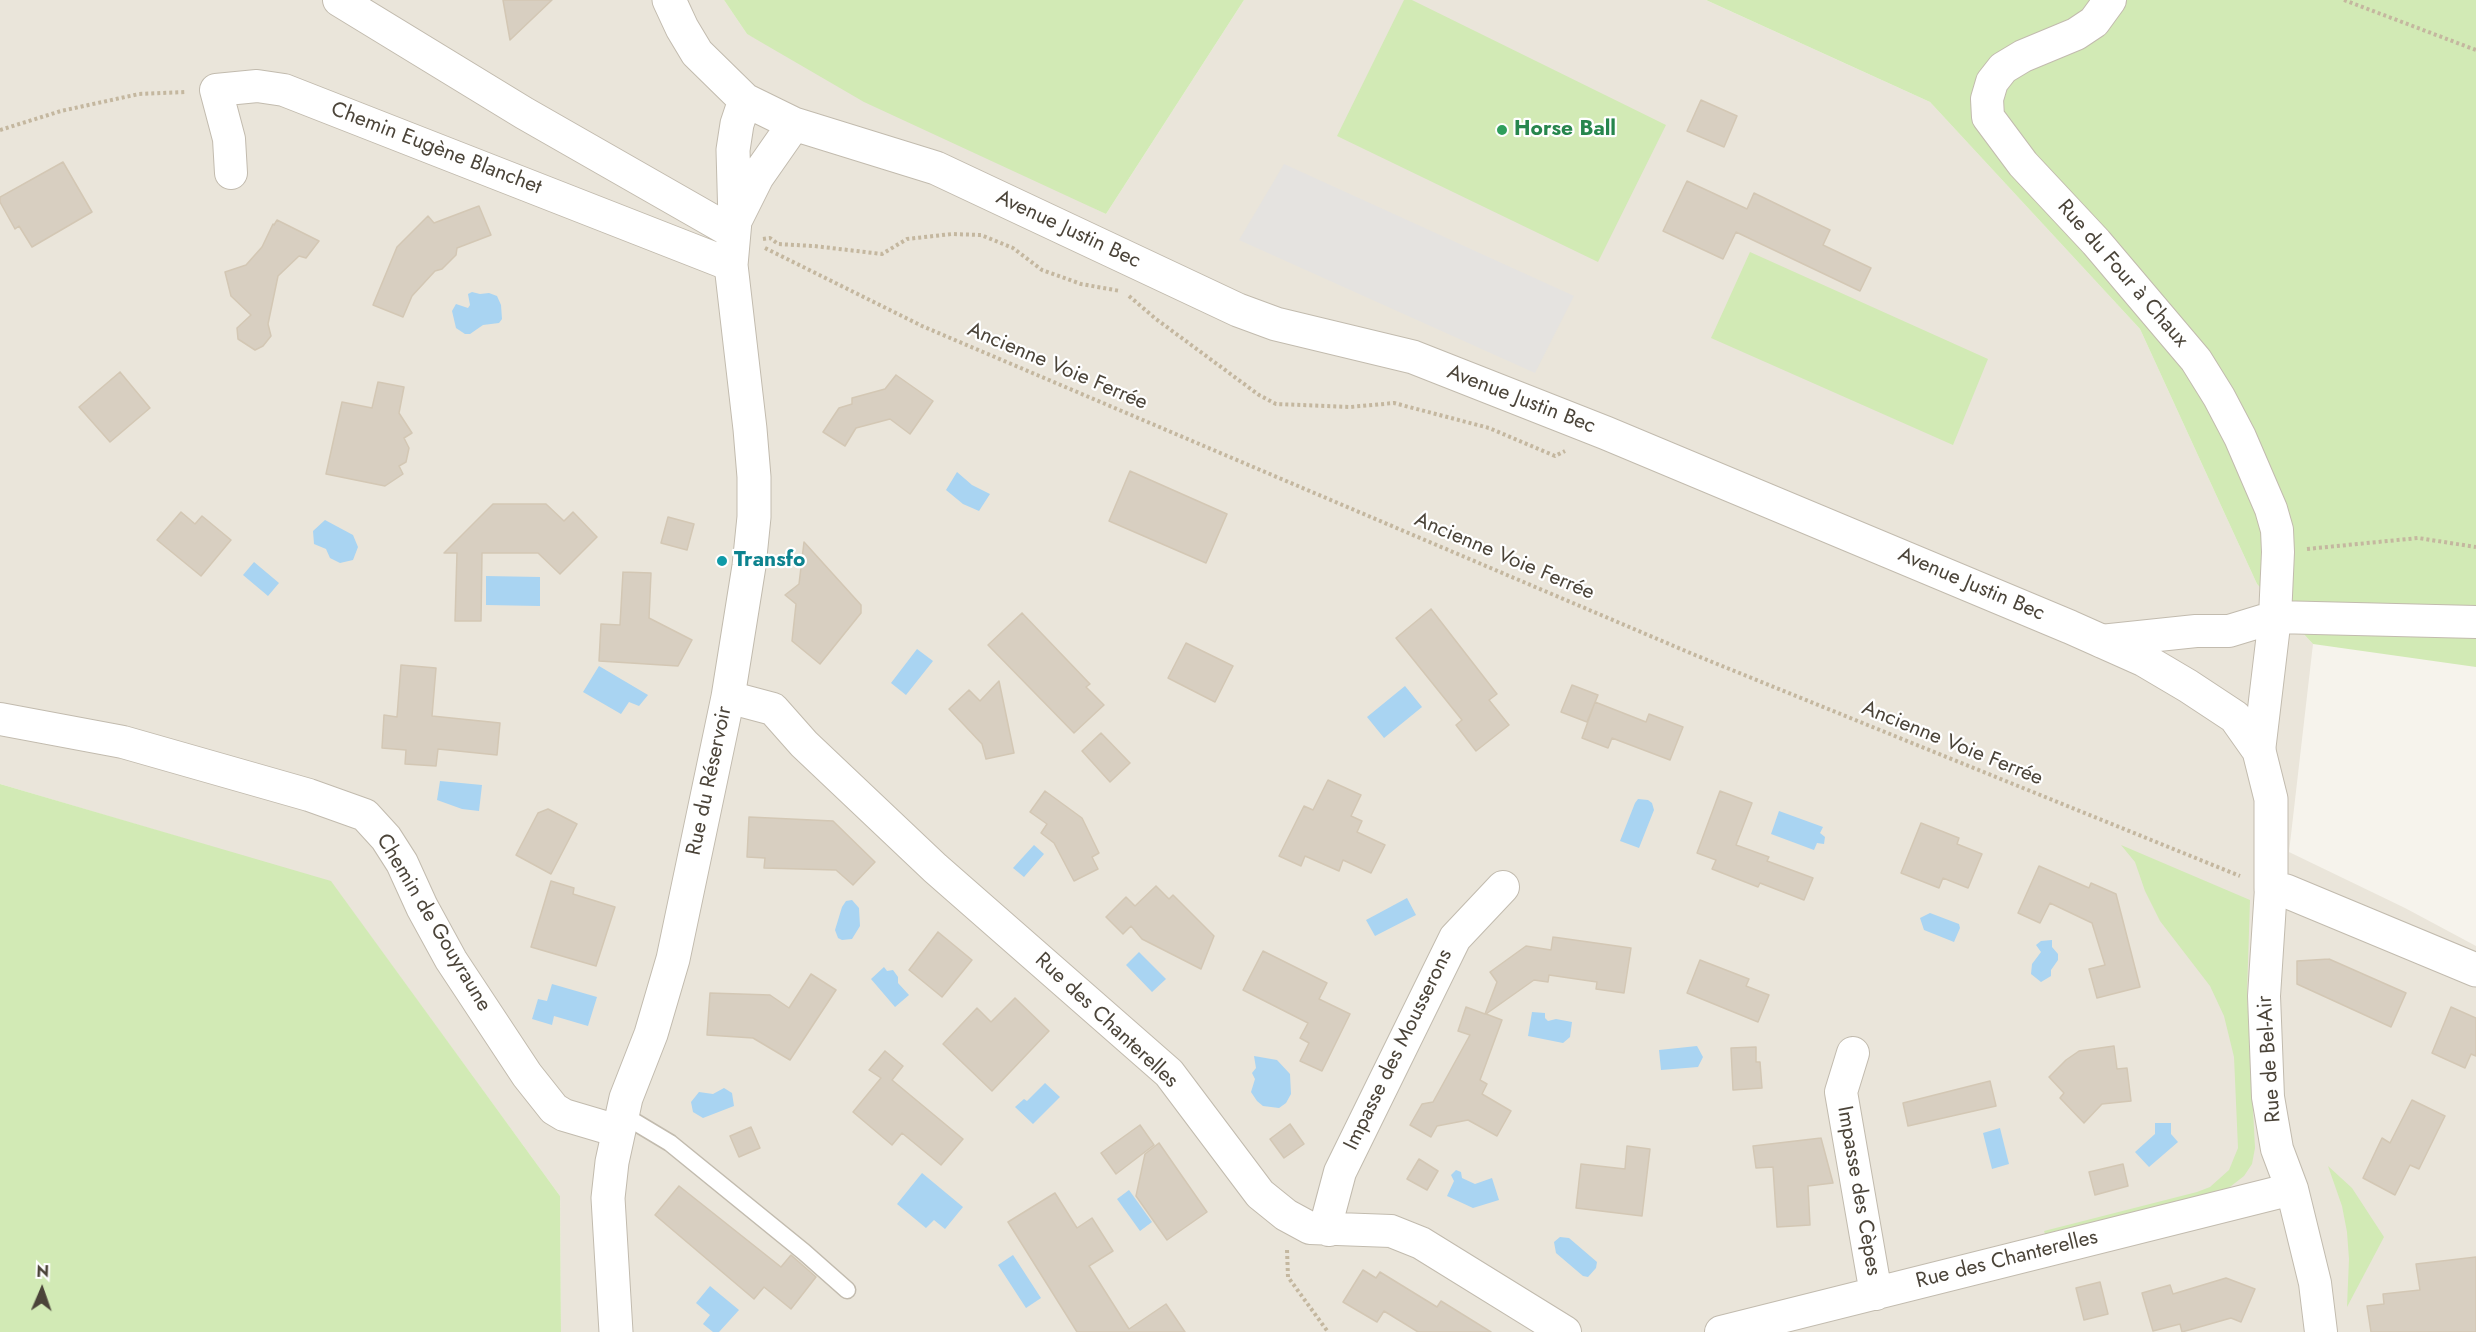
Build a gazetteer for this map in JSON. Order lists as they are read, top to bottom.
{
  "streets": {
    "street": [
      "Chemin Eugène Blanchet",
      "Avenue Justin Bec",
      "Rue du Four à Chaux",
      "Rue du Réservoir",
      "Chemin de Gouyraune",
      "Rue des Chanterelles",
      "Impasse des Mousserons",
      "Rue de Bel-Air",
      "Impasse des Cèpes"
    ],
    "path": ["Ancienne Voie Ferrée"]
  },
  "crossings": [
    ["Chemin Eugène Blanchet", "Ancienne Voie Ferrée"],
    ["Chemin Eugène Blanchet", "Rue du Réservoir"],
    ["Avenue Justin Bec", "Rue du Four à Chaux"],
    ["Avenue Justin Bec", "Ancienne Voie Ferrée"],
    ["Avenue Justin Bec", "Rue du Réservoir"],
    ["Avenue Justin Bec", "Rue de Bel-Air"],
    ["Ancienne Voie Ferrée", "Rue du Réservoir"],
    ["Ancienne Voie Ferrée", "Rue de Bel-Air"],
    ["Rue du Réservoir", "Chemin de Gouyraune"],
    ["Rue du Réservoir", "Rue des Chanterelles"],
    ["Rue des Chanterelles", "Impasse des Mousserons"],
    ["Rue des Chanterelles", "Rue de Bel-Air"],
    ["Rue des Chanterelles", "Impasse des Cèpes"]
  ],
  "places": ["Horse Ball", "Transfo"],
  "north": "top"
}
